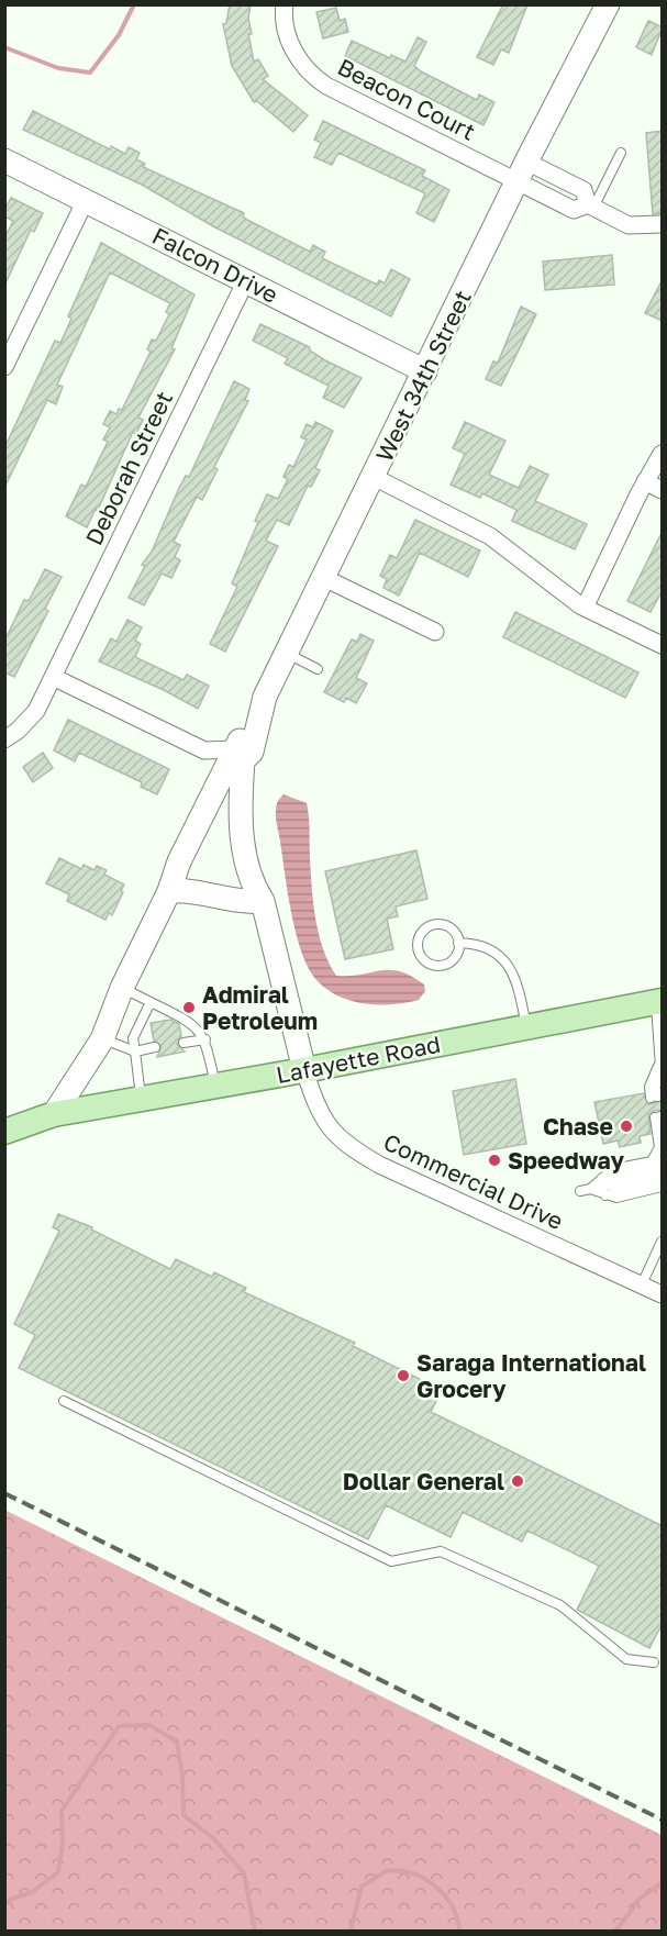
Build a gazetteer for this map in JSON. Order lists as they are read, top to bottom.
{
  "streets": {
    "main road": ["Lafayette Road"],
    "street": [
      "Beacon Court",
      "Falcon Drive",
      "West 34th Street",
      "Deborah Street",
      "Commercial Drive"
    ]
  },
  "crossings": [
    ["Beacon Court", "West 34th Street"],
    ["Falcon Drive", "West 34th Street"],
    ["Falcon Drive", "Deborah Street"],
    ["West 34th Street", "Lafayette Road"],
    ["West 34th Street", "Commercial Drive"],
    ["Lafayette Road", "Commercial Drive"]
  ],
  "places": [
    "Admiral Petroleum",
    "Chase",
    "Speedway",
    "Saraga International Grocery",
    "Dollar General"
  ]
}
